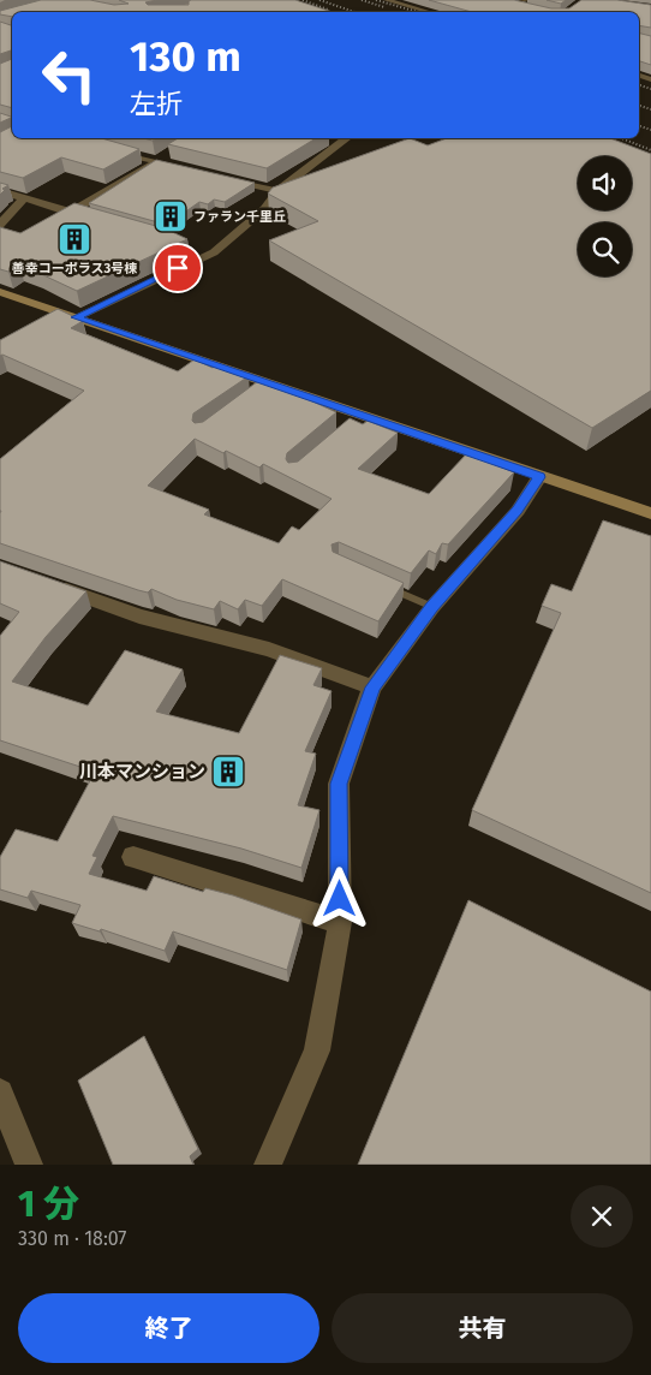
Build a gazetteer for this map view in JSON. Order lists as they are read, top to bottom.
{
  "places": {
    "building": ["ファラン千里丘", "善幸コーポラス3号棟", "川本マンション"]
  },
  "page": {
    "turn": ["130 m", "左折"],
    "heading": ["1 分", "330 m · 18:07"],
    "buttons": ["終了", "共有"]
  }
}
